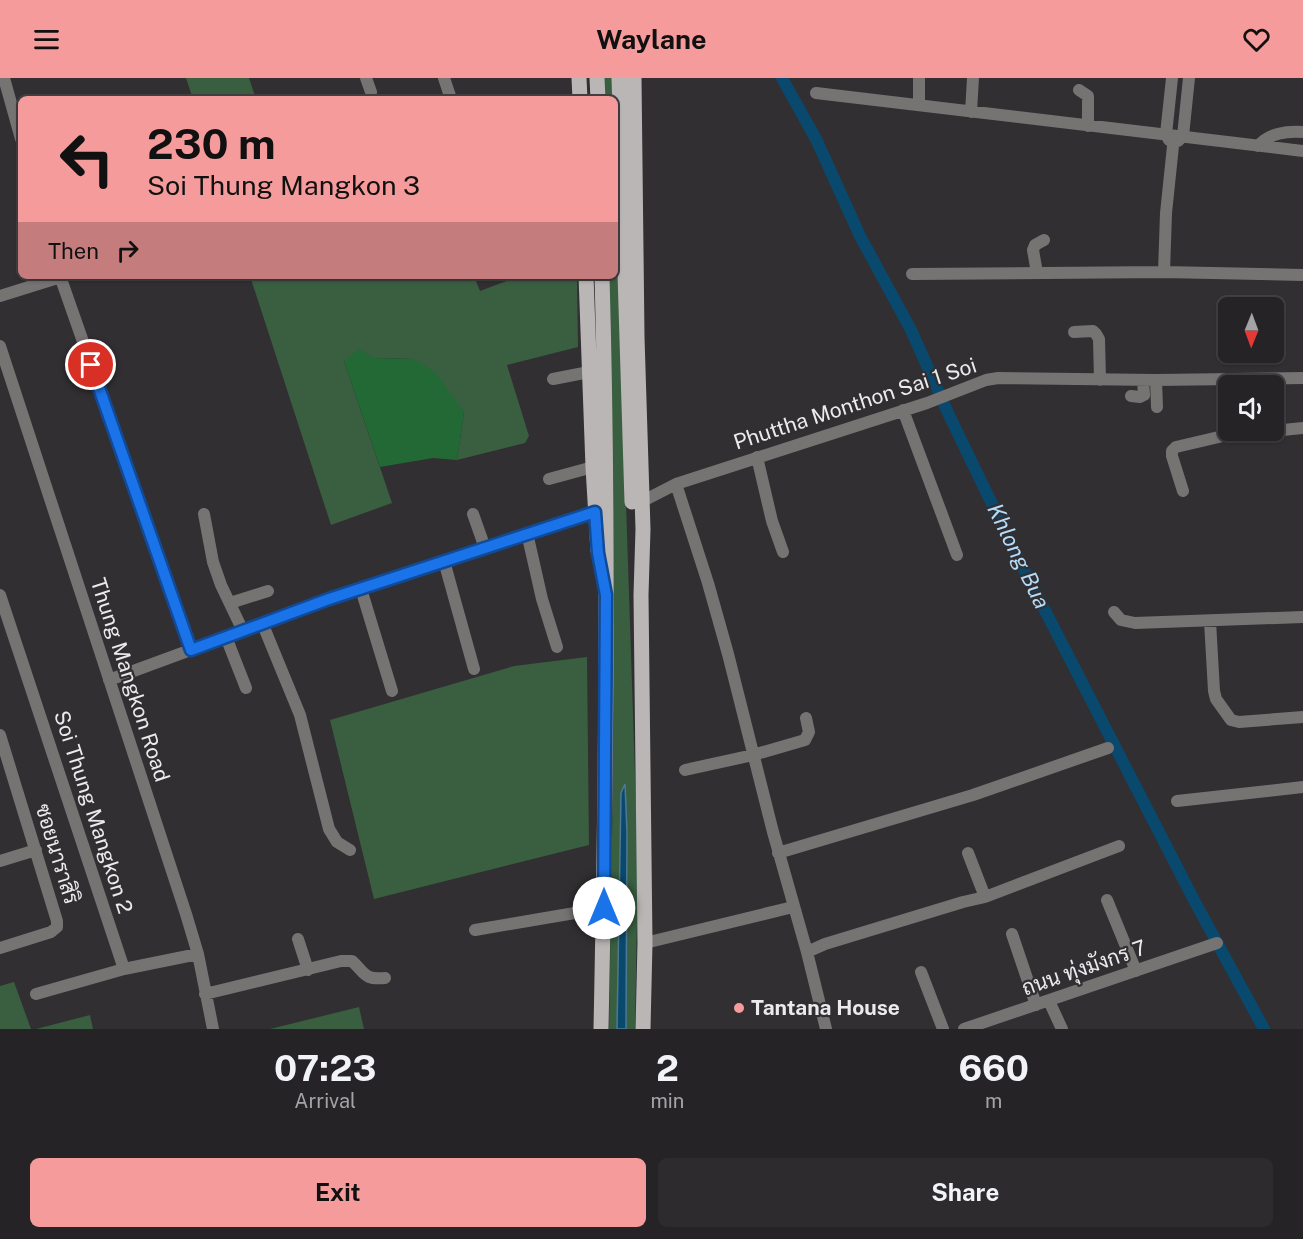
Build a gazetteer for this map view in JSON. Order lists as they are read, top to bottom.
{
  "streets": {
    "street": [
      "Phuttha Monthon Sai 1 Soi",
      "Thung Mangkon Road",
      "Soi Thung Mangkon 2",
      "ซอยนาราสิริ",
      "ถนน ทุ่งมังกร 7"
    ]
  },
  "water": ["Khlong Bua"],
  "places": ["Tantana House"],
  "north": "bottom",
  "page": {
    "header": "Waylane",
    "turn": ["230 m", "Soi Thung Mangkon 3"],
    "then": "Then",
    "eta": [
      "07:23",
      "Arrival",
      "2",
      "min",
      "660",
      "m"
    ],
    "buttons": ["Exit", "Share"]
  }
}
